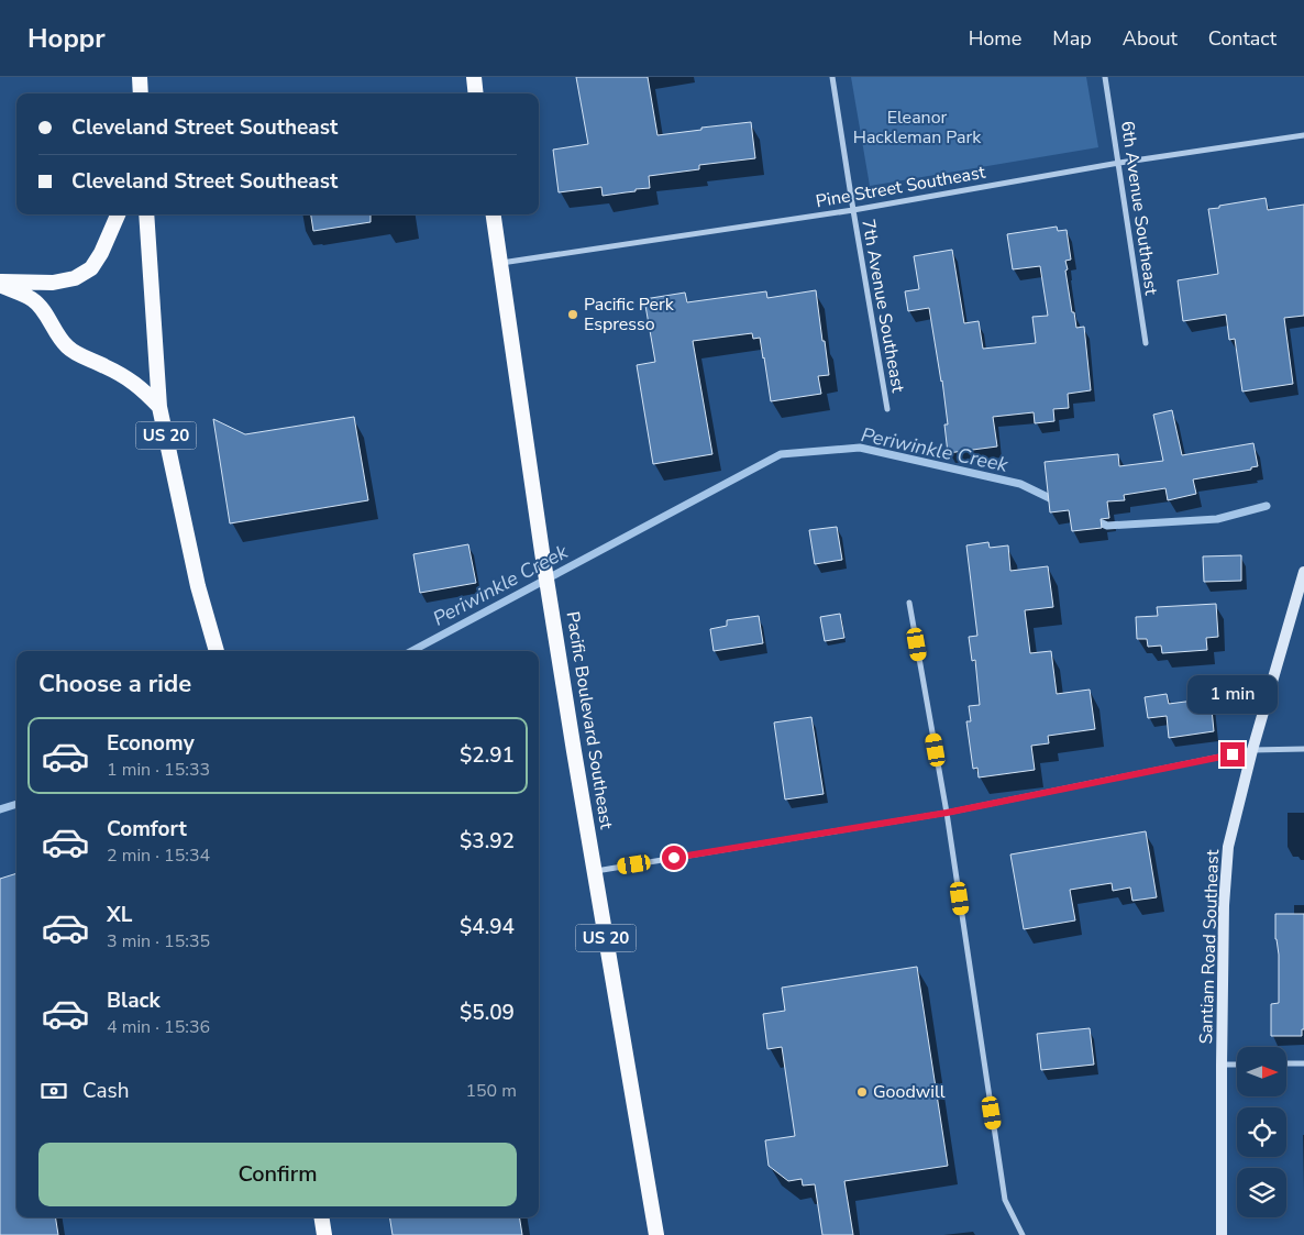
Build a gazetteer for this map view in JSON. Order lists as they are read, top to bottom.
{
  "streets": {
    "highway": ["US 20", "Pacific Boulevard Southeast"],
    "main road": ["Santiam Road Southeast"],
    "street": ["Pine Street Southeast", "6th Avenue Southeast", "7th Avenue Southeast"]
  },
  "crossings": [
    ["Pine Street Southeast", "6th Avenue Southeast"],
    ["Pine Street Southeast", "7th Avenue Southeast"],
    ["Pine Street Southeast", "Pacific Boulevard Southeast"]
  ],
  "water": ["Periwinkle Creek"],
  "parks": ["Eleanor Hackleman Park"],
  "places": ["Pacific Perk Espresso", "Goodwill"],
  "north": "right",
  "page": {
    "header": "Hoppr",
    "nav": [
      "Home",
      "Map",
      "About",
      "Contact"
    ],
    "banner": ["Cleveland Street Southeast", "Cleveland Street Southeast"],
    "heading": "Choose a ride",
    "bubble": "1 min",
    "list": [
      {
        "name": "Economy",
        "note": "1 min · 15:33",
        "value": "$2.91"
      },
      {
        "name": "Comfort",
        "note": "2 min · 15:34",
        "value": "$3.92"
      },
      {
        "name": "XL",
        "note": "3 min · 15:35",
        "value": "$4.94"
      },
      {
        "name": "Black",
        "note": "4 min · 15:36",
        "value": "$5.09"
      }
    ],
    "pay": ["Cash", "150 m"],
    "buttons": "Confirm"
  }
}
